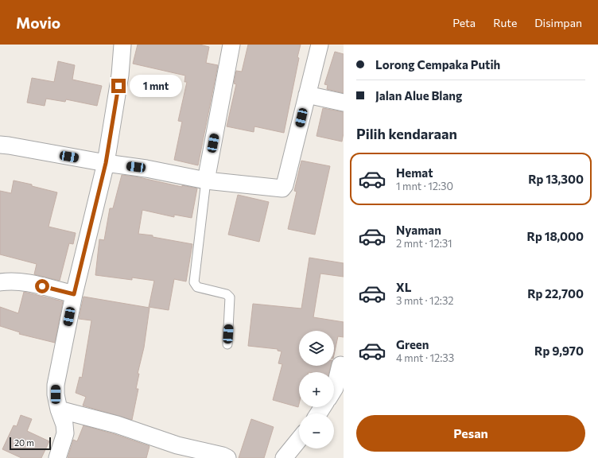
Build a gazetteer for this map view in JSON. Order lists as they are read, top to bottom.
{
  "scale_bar": "20 m",
  "page": {
    "header": "Movio",
    "nav": ["Peta", "Rute", "Disimpan"],
    "banner": ["Lorong Cempaka Putih", "Jalan Alue Blang"],
    "bubble": "1 mnt",
    "heading": "Pilih kendaraan",
    "list": [
      {
        "name": "Hemat",
        "note": "1 mnt · 12:30",
        "value": "Rp 13,300"
      },
      {
        "name": "Nyaman",
        "note": "2 mnt · 12:31",
        "value": "Rp 18,000"
      },
      {
        "name": "XL",
        "note": "3 mnt · 12:32",
        "value": "Rp 22,700"
      },
      {
        "name": "Green",
        "note": "4 mnt · 12:33",
        "value": "Rp 9,970"
      }
    ],
    "map_buttons": ["+", "−"],
    "buttons": "Pesan",
    "scale": "20 m"
  }
}
